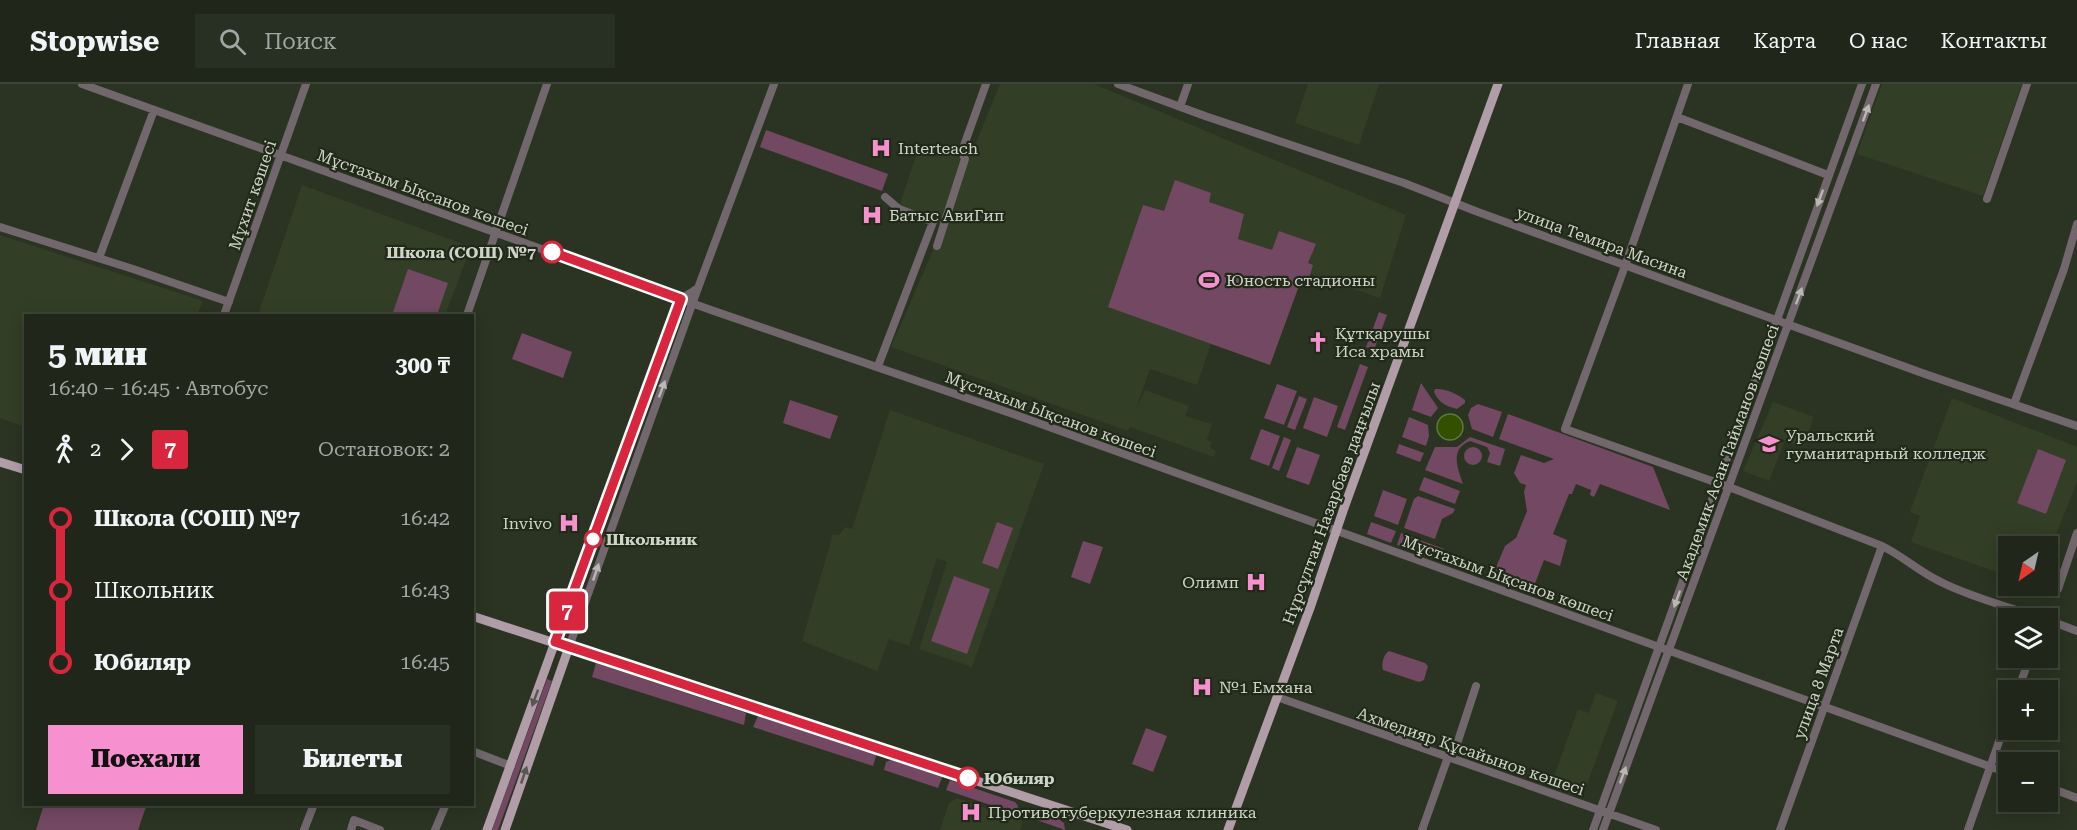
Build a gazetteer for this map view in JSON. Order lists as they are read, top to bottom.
{
  "streets": {
    "main road": ["Нұрсұлтан Назарбаев даңғылы"],
    "street": [
      "Мұстахым Ықсанов көшесі",
      "Мұхит көшесі",
      "улица Темира Масина",
      "Академик Асан Тайманов көшесі",
      "улица 8 Марта",
      "Ахмедияр Құсайынов көшесі"
    ]
  },
  "crossings": [
    ["Мұстахым Ықсанов көшесі", "Мұхит көшесі"],
    ["Мұстахым Ықсанов көшесі", "Академик Асан Тайманов көшесі"],
    ["Мұстахым Ықсанов көшесі", "Нұрсұлтан Назарбаев даңғылы"],
    ["Мұстахым Ықсанов көшесі", "улица 8 Марта"],
    ["улица Темира Масина", "Академик Асан Тайманов көшесі"],
    ["улица Темира Масина", "Нұрсұлтан Назарбаев даңғылы"],
    ["Академик Асан Тайманов көшесі", "Ахмедияр Құсайынов көшесі"],
    ["Нұрсұлтан Назарбаев даңғылы", "Ахмедияр Құсайынов көшесі"]
  ],
  "places": {
    "hospital": [
      "Interteach",
      "Батыс АвиГип",
      "Invivo",
      "Олимп",
      "№1 Емхана",
      "Противотуберкулезная клиника"
    ],
    "other": ["Школа (СОШ) №7", "Школьник", "Юбиляр"],
    "sports": ["Юность стадионы"],
    "church": ["Құтқарушы Иса храмы"],
    "school or university": ["Уральский гуманитарный колледж"]
  },
  "lines": ["bus line 7"],
  "north": "bottom left",
  "page": {
    "header": "Stopwise",
    "search": "Поиск",
    "nav": [
      "Главная",
      "Карта",
      "О нас",
      "Контакты"
    ],
    "on_map": "7",
    "heading": ["5 мин", "16:40 – 16:45 · Автобус", "300 ₸"],
    "legs": ["2", "7", "Остановок: 2"],
    "list": [
      {
        "name": "Школа (СОШ) №7",
        "value": "16:42"
      },
      {
        "name": "Школьник",
        "value": "16:43"
      },
      {
        "name": "Юбиляр",
        "value": "16:45"
      }
    ],
    "map_buttons": ["+", "−"],
    "buttons": ["Поехали", "Билеты"]
  }
}
